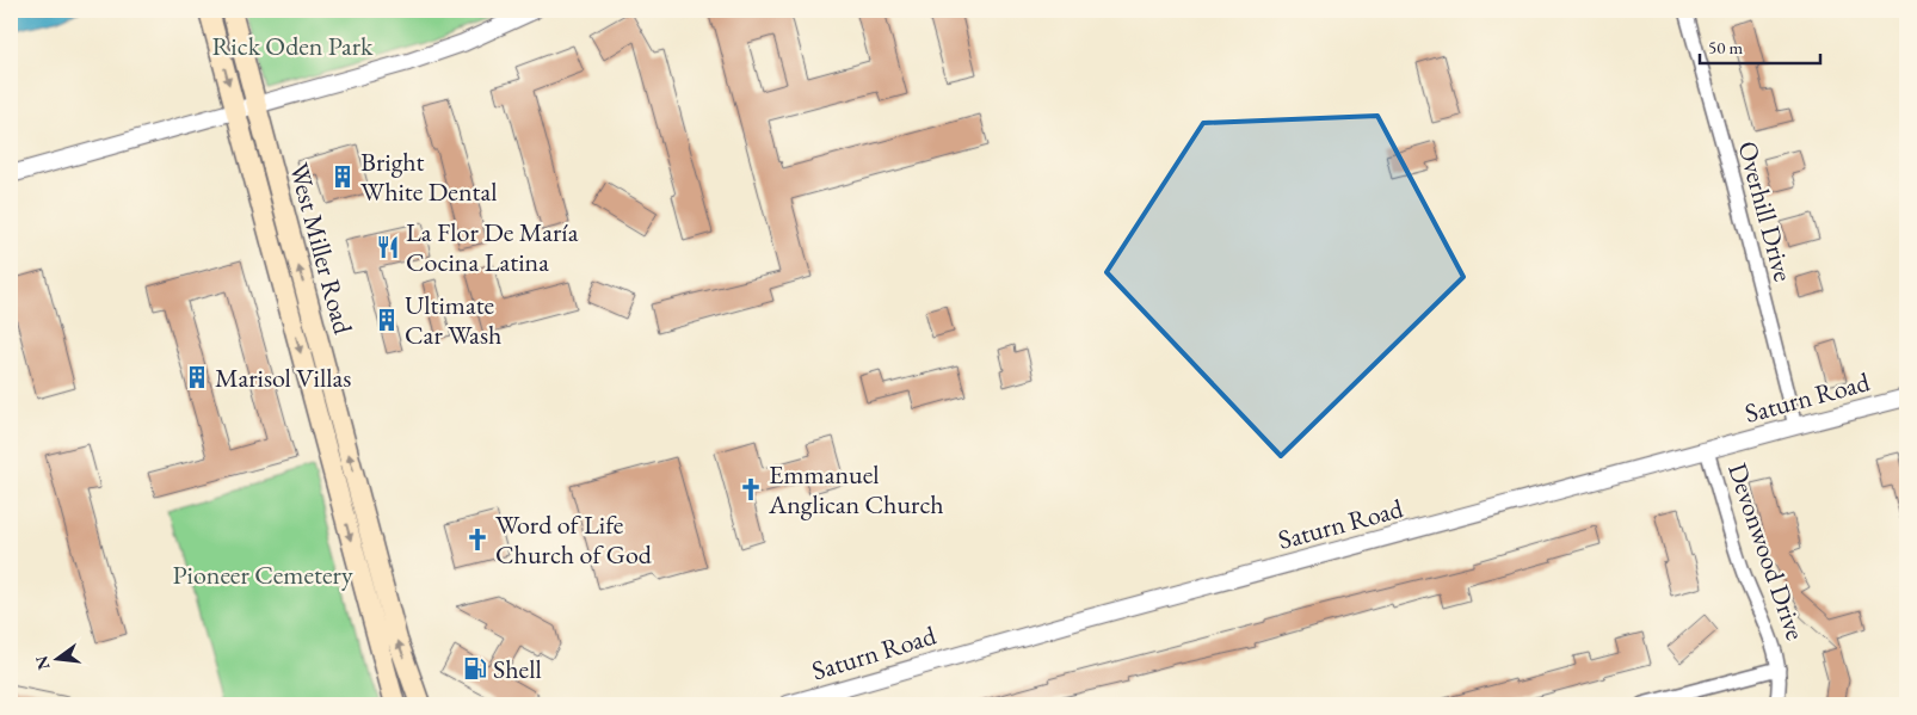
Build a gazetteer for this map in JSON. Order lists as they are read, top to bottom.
{
  "streets": {
    "main road": ["West Miller Road"],
    "street": ["Overhill Drive", "Saturn Road", "Devonwood Drive"]
  },
  "crossings": [
    ["Overhill Drive", "Saturn Road"],
    ["Saturn Road", "Devonwood Drive"]
  ],
  "parks": ["Rick Oden Park", "Pioneer Cemetery"],
  "places": {
    "building": ["Bright White Dental", "Ultimate Car Wash", "Marisol Villas"],
    "restaurant": ["La Flor De María Cocina Latina"],
    "church": ["Emmanuel Anglican Church", "Word of Life Church of God"],
    "fuel station": ["Shell"]
  },
  "scale_bar": "50 m",
  "north": "left"
}
